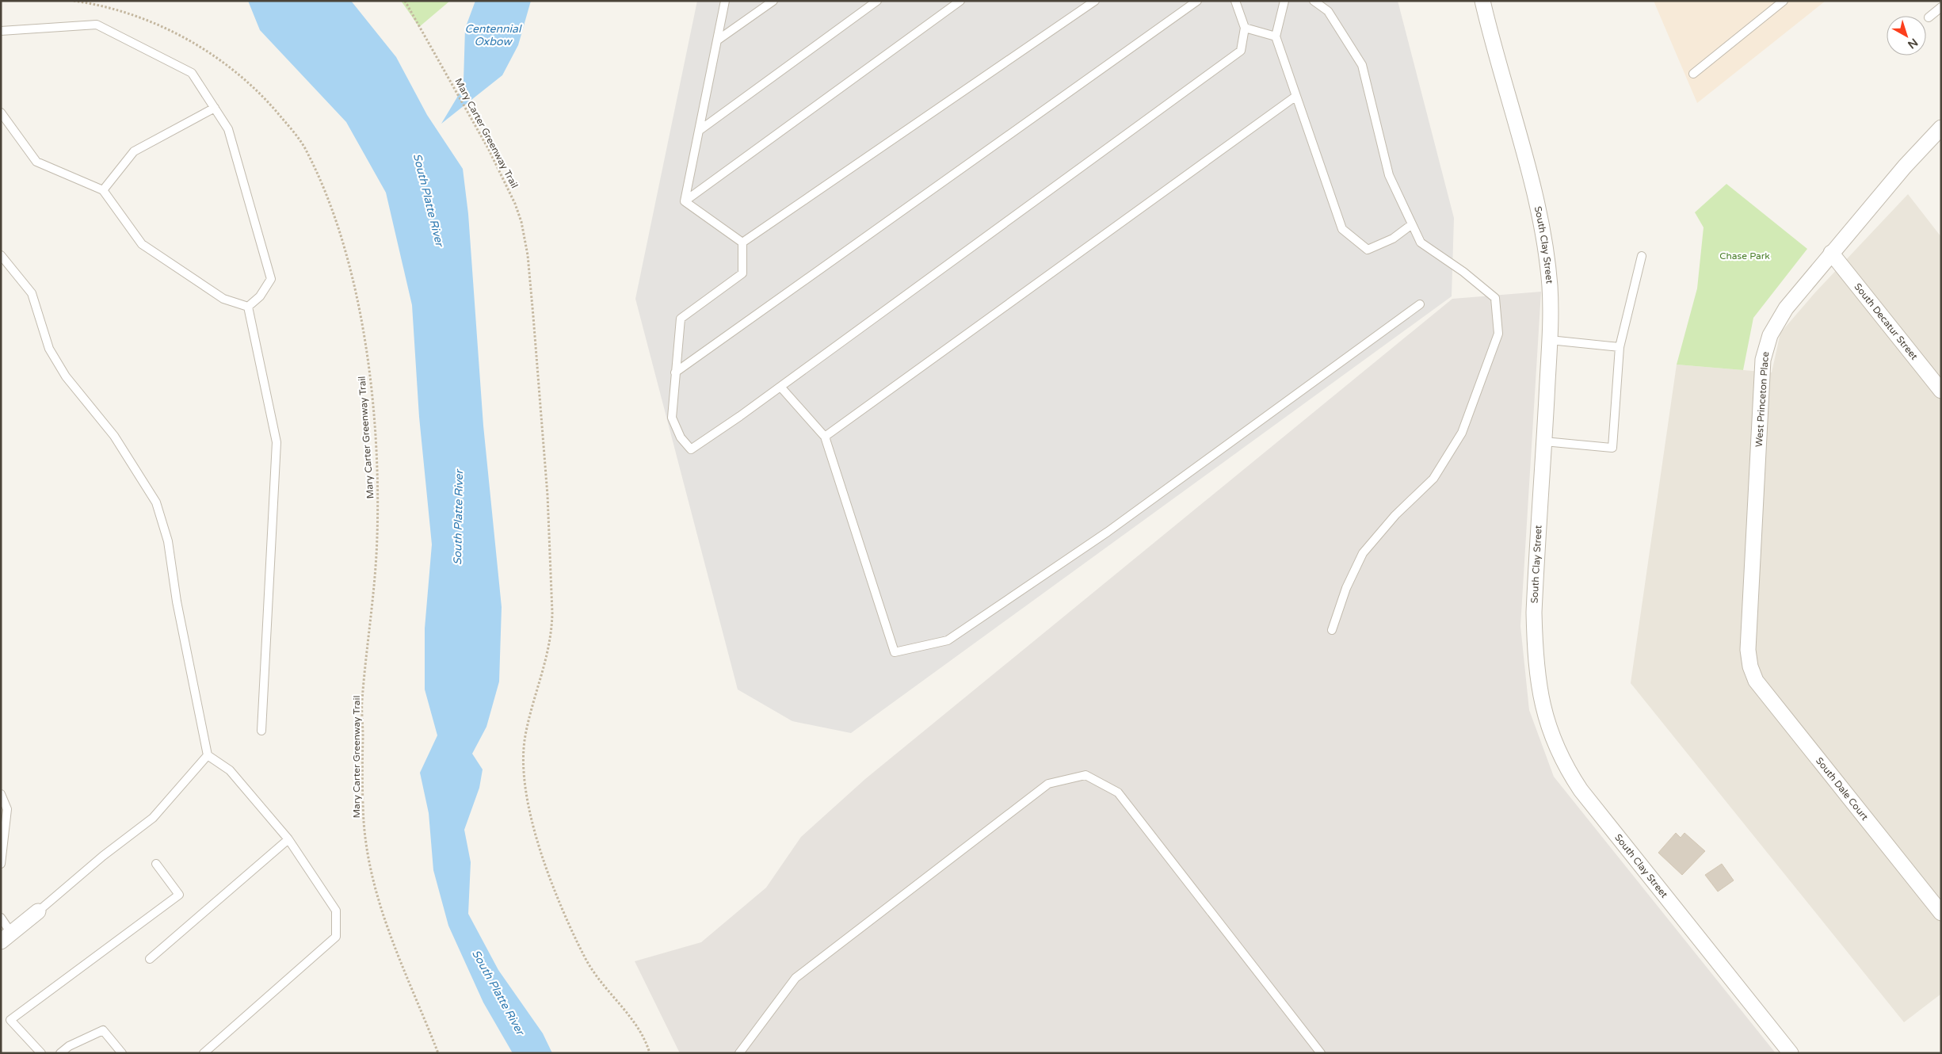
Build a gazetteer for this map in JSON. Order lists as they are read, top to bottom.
{
  "streets": {
    "street": [
      "South Clay Street",
      "South Decatur Street",
      "West Princeton Place",
      "South Dale Court"
    ],
    "path": ["Mary Carter Greenway Trail"]
  },
  "crossings": [
    ["South Decatur Street", "West Princeton Place"],
    ["West Princeton Place", "South Dale Court"]
  ],
  "water": ["Centennial Oxbow", "South Platte River"],
  "parks": ["Chase Park"],
  "north": "bottom right"
}
